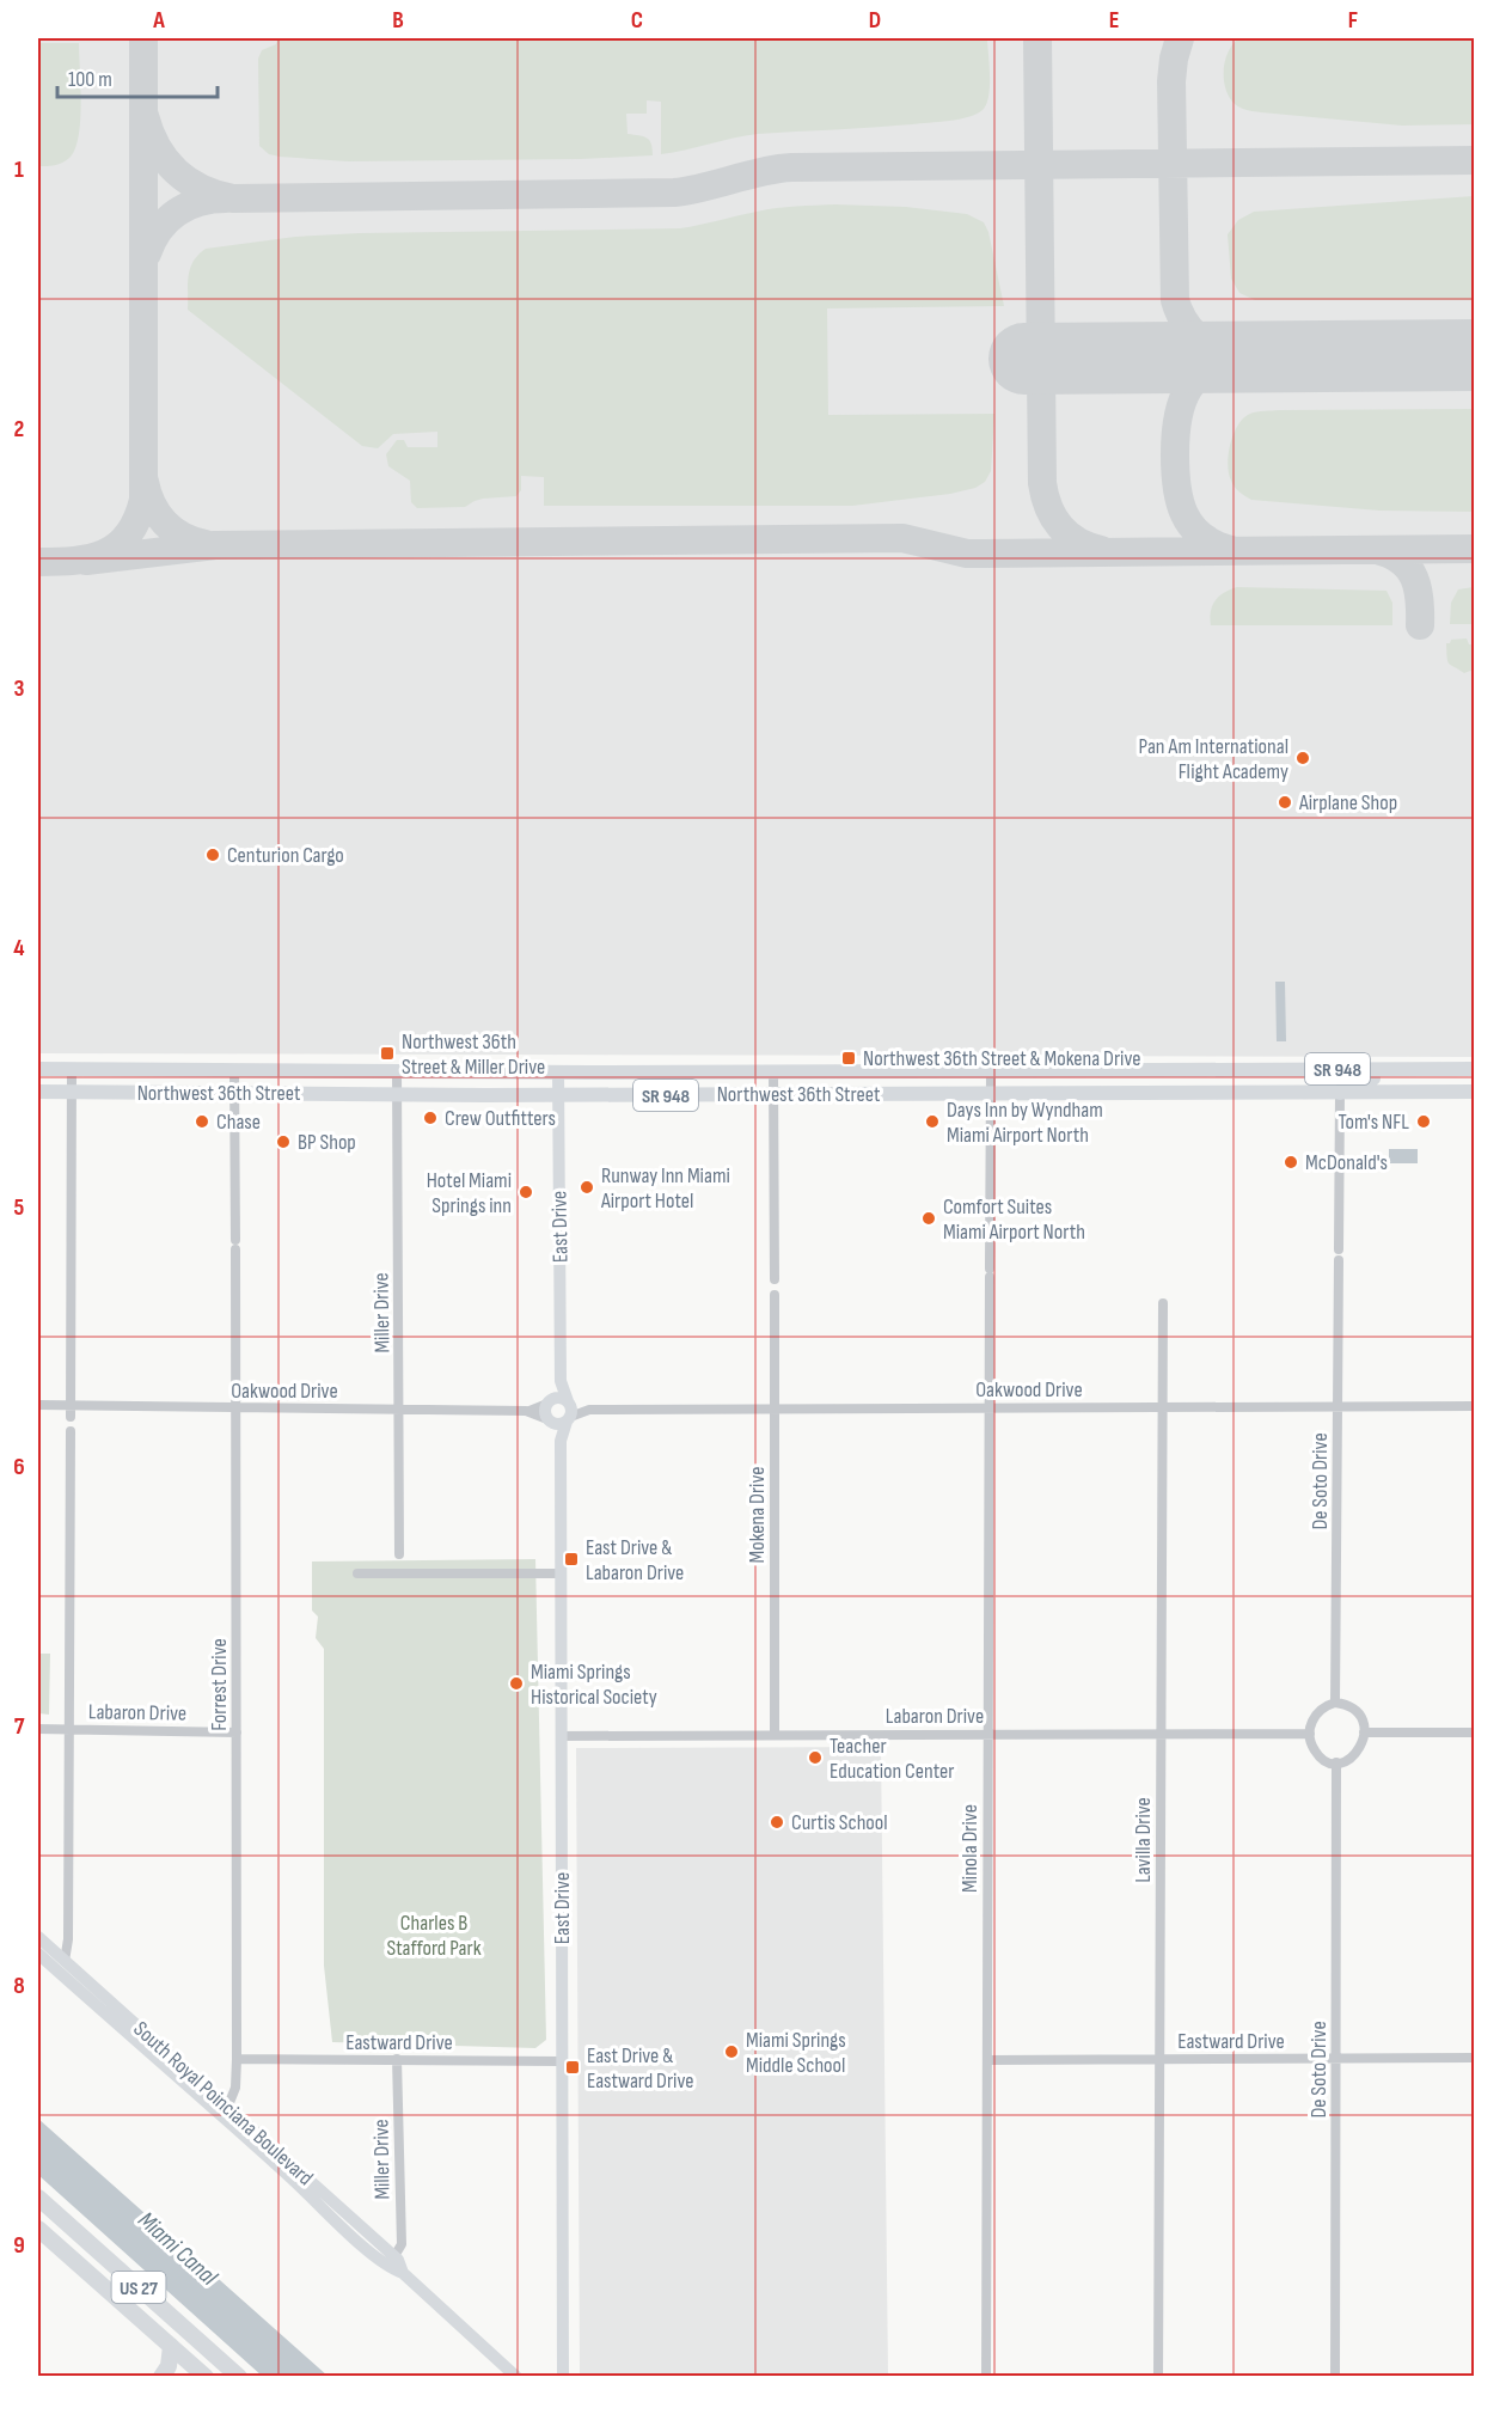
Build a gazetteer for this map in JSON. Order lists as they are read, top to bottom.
{
  "streets": {
    "highway": ["US 27"],
    "main road": ["SR 948", "Northwest 36th Street"],
    "street": [
      "East Drive",
      "Miller Drive",
      "Oakwood Drive",
      "De Soto Drive",
      "Mokena Drive",
      "Forrest Drive",
      "Labaron Drive",
      "Lavilla Drive",
      "Minola Drive",
      "Eastward Drive",
      "South Royal Poinciana Boulevard"
    ]
  },
  "crossings": [
    ["Northwest 36th Street", "East Drive"],
    ["Northwest 36th Street", "Miller Drive"],
    ["Northwest 36th Street", "De Soto Drive"],
    ["Northwest 36th Street", "Forrest Drive"],
    ["Northwest 36th Street", "Minola Drive"],
    ["East Drive", "Oakwood Drive"],
    ["East Drive", "Labaron Drive"],
    ["East Drive", "Eastward Drive"],
    ["Miller Drive", "Oakwood Drive"],
    ["Miller Drive", "Eastward Drive"],
    ["Miller Drive", "South Royal Poinciana Boulevard"],
    ["Oakwood Drive", "De Soto Drive"],
    ["Oakwood Drive", "Mokena Drive"],
    ["Oakwood Drive", "Forrest Drive"],
    ["Oakwood Drive", "Lavilla Drive"],
    ["Oakwood Drive", "Minola Drive"],
    ["De Soto Drive", "Labaron Drive"],
    ["De Soto Drive", "Eastward Drive"],
    ["Mokena Drive", "Labaron Drive"],
    ["Forrest Drive", "Labaron Drive"],
    ["Forrest Drive", "Eastward Drive"],
    ["Forrest Drive", "South Royal Poinciana Boulevard"],
    ["Labaron Drive", "Lavilla Drive"],
    ["Labaron Drive", "Minola Drive"],
    ["Lavilla Drive", "Eastward Drive"],
    ["Minola Drive", "Eastward Drive"]
  ],
  "water": ["Miami Canal"],
  "parks": ["Charles B Stafford Park"],
  "places": {
    "other": [
      "Pan Am International Flight Academy",
      "Airplane Shop",
      "Centurion Cargo",
      "Crew Outfitters",
      "Chase",
      "Days Inn by Wyndham Miami Airport North",
      "Tom's NFL",
      "BP Shop",
      "McDonald's",
      "Runway Inn Miami Airport Hotel",
      "Hotel Miami Springs inn",
      "Comfort Suites Miami Airport North",
      "Miami Springs Historical Society",
      "Teacher Education Center",
      "Curtis School",
      "Miami Springs Middle School"
    ],
    "transit": [
      "Northwest 36th Street & Miller Drive",
      "Northwest 36th Street & Mokena Drive",
      "East Drive & Labaron Drive",
      "East Drive & Eastward Drive"
    ]
  },
  "scale_bar": "100 m",
  "grid": {
    "columns": [
      "A",
      "B",
      "C",
      "D",
      "E",
      "F"
    ],
    "rows": [
      "1",
      "2",
      "3",
      "4",
      "5",
      "6",
      "7",
      "8",
      "9"
    ]
  }
}
